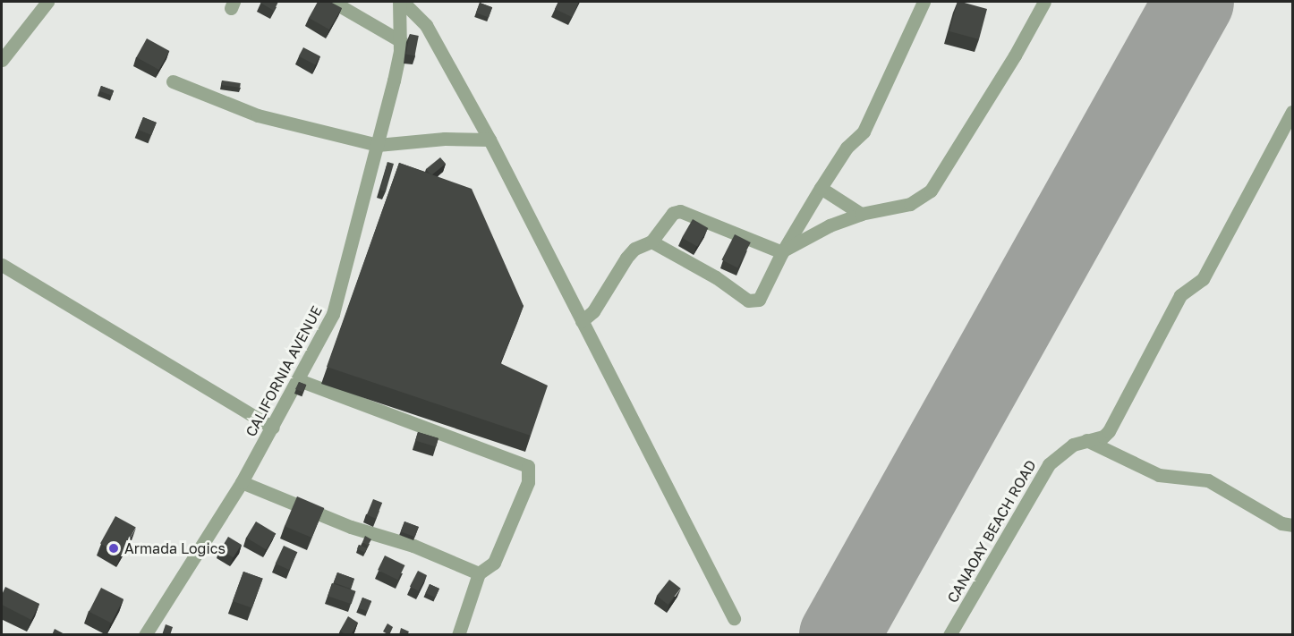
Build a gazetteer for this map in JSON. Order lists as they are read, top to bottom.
{
  "streets": {
    "street": ["CALIFORNIA AVENUE", "CANAOAY BEACH ROAD"]
  },
  "places": ["Armada Logics"]
}
